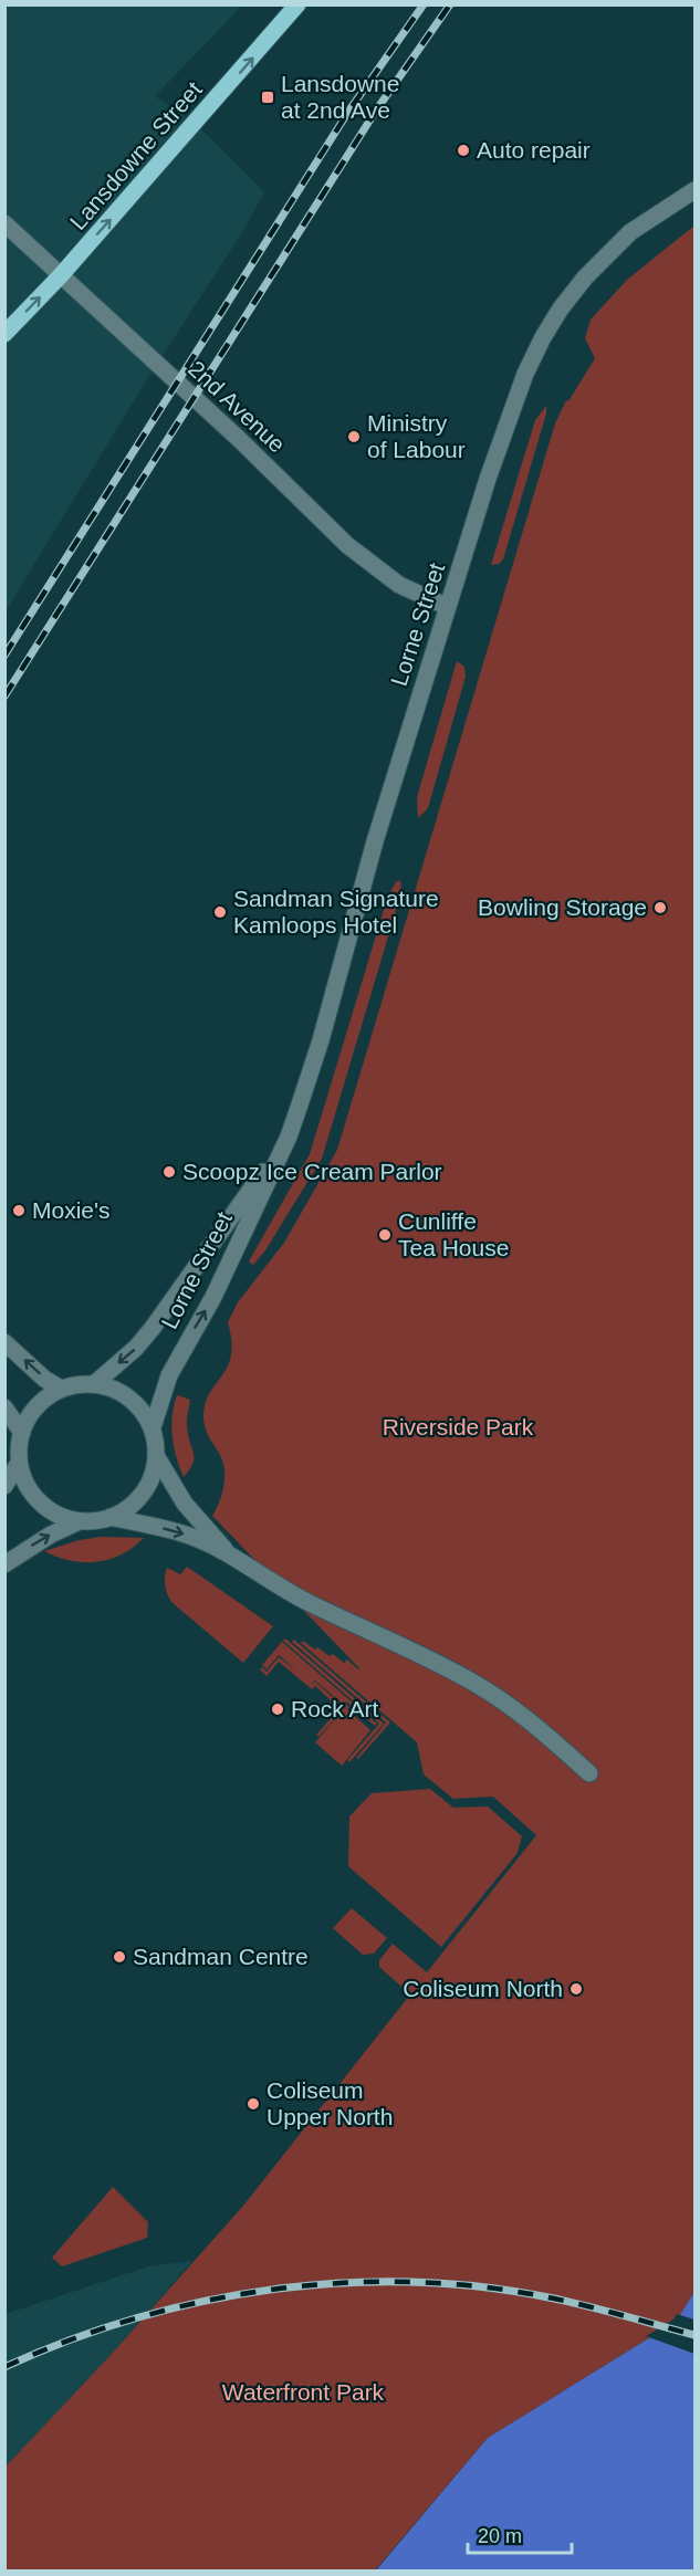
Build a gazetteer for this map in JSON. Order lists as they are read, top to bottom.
{
  "streets": {
    "main road": ["Lansdowne Street"],
    "street": ["2nd Avenue", "Lorne Street"]
  },
  "crossings": [
    ["Lansdowne Street", "2nd Avenue"],
    ["2nd Avenue", "Lorne Street"]
  ],
  "one_way": ["Lansdowne Street"],
  "parks": ["Riverside Park", "Waterfront Park"],
  "places": {
    "transit": ["Lansdowne at 2nd Ave"],
    "other": [
      "Auto repair",
      "Ministry of Labour",
      "Bowling Storage",
      "Sandman Signature Kamloops Hotel",
      "Scoopz Ice Cream Parlor",
      "Moxie's",
      "Cunliffe Tea House",
      "Rock Art",
      "Sandman Centre",
      "Coliseum North",
      "Coliseum Upper North"
    ]
  },
  "scale_bar": "20 m"
}
